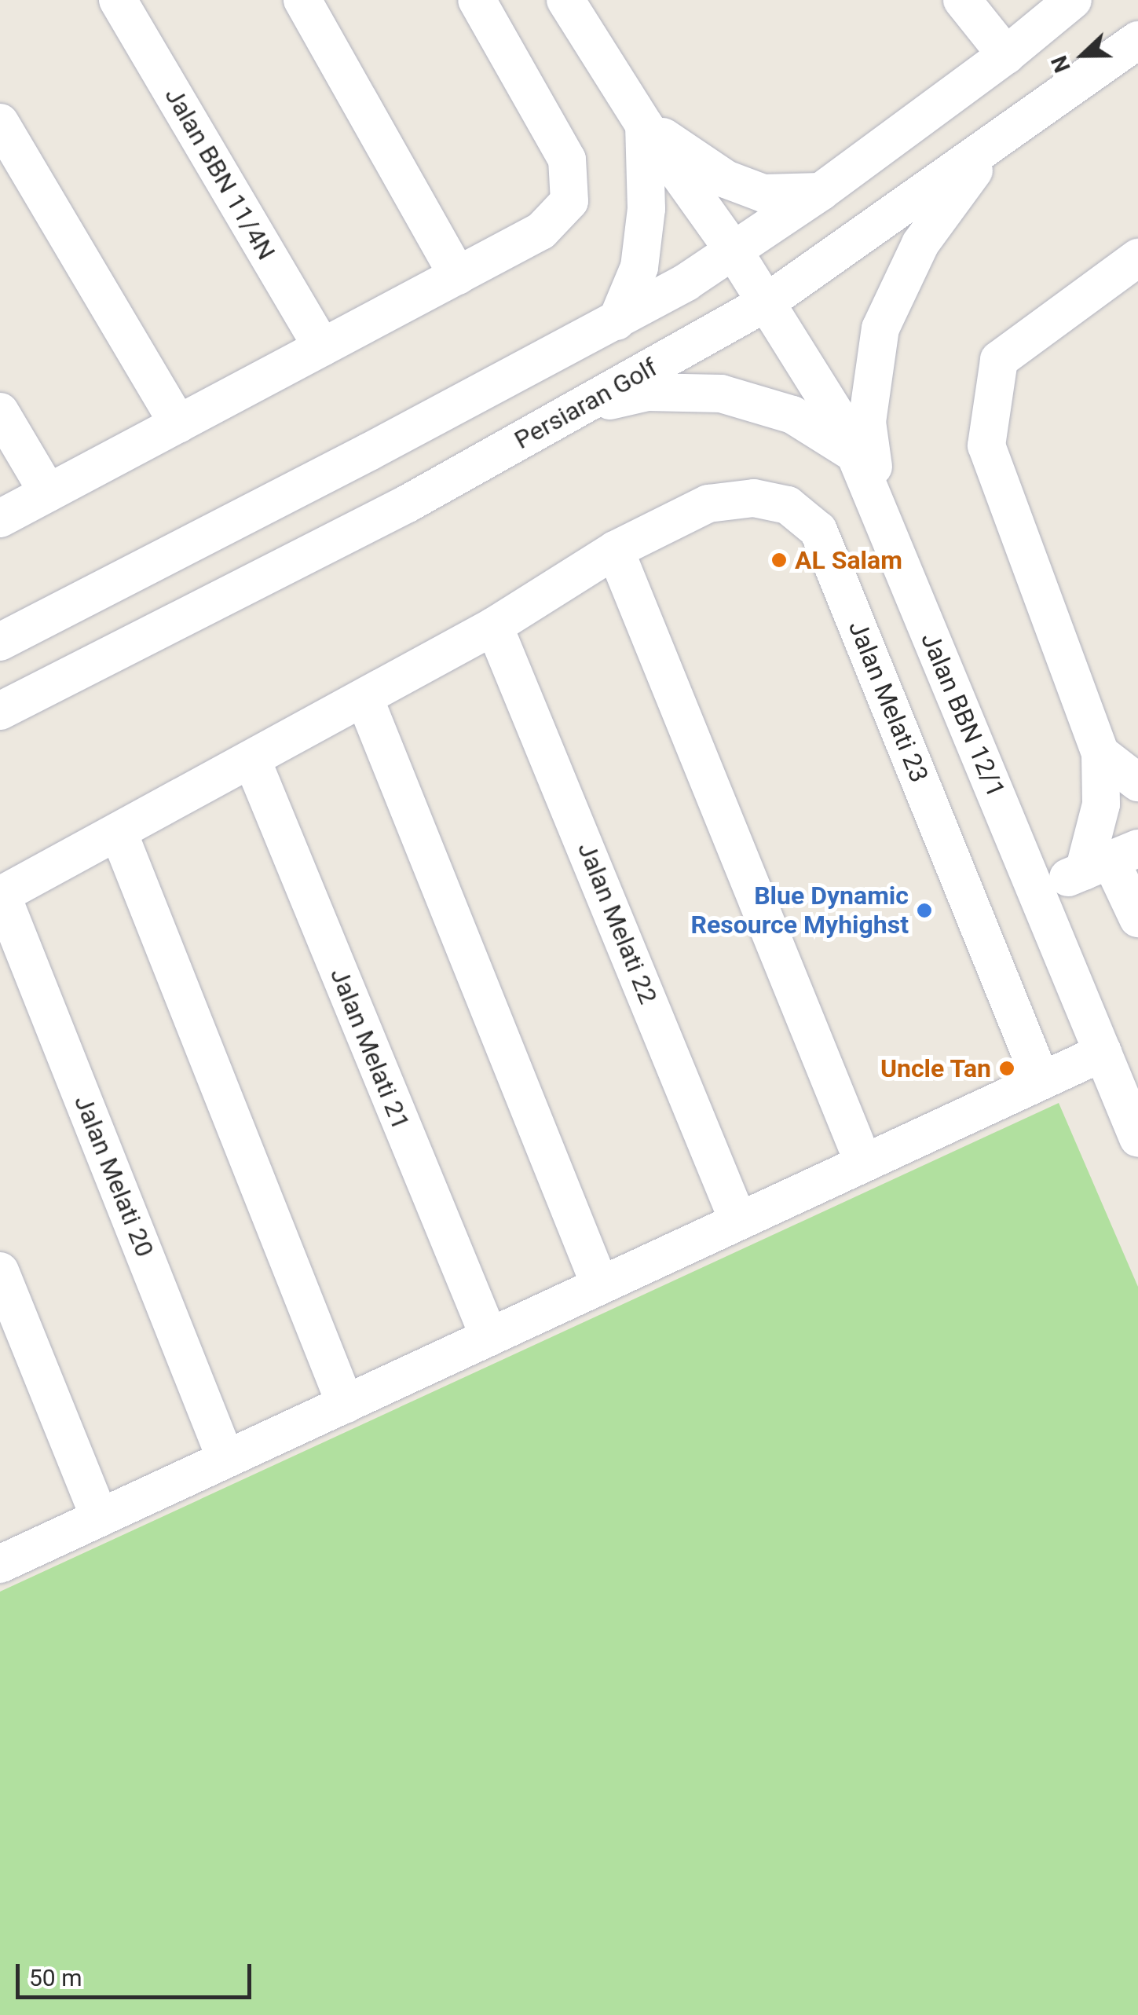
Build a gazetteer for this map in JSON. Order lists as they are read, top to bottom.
{
  "streets": {
    "street": [
      "Jalan BBN 11/4N",
      "Persiaran Golf",
      "Jalan Melati 23",
      "Jalan BBN 12/1",
      "Jalan Melati 22",
      "Jalan Melati 21",
      "Jalan Melati 20"
    ]
  },
  "crossings": [
    ["Persiaran Golf", "Jalan BBN 12/1"],
    ["Jalan Melati 23", "Jalan Melati 22"],
    ["Jalan Melati 23", "Jalan Melati 21"],
    ["Jalan Melati 23", "Jalan Melati 20"]
  ],
  "places": ["AL Salam", "Blue Dynamic Resource Myhighst", "Uncle Tan"],
  "scale_bar": "50 m",
  "north": "left"
}
